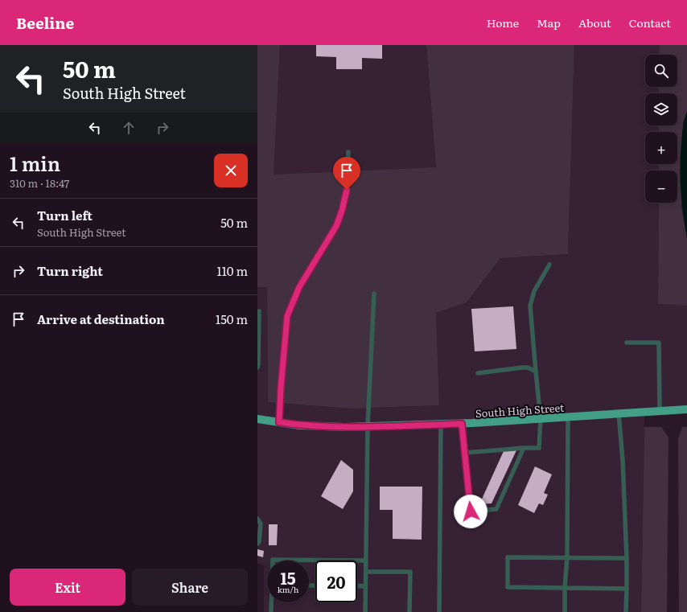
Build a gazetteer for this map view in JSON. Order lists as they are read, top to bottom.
{
  "streets": {
    "main road": ["South High Street"]
  },
  "page": {
    "header": "Beeline",
    "nav": [
      "Home",
      "Map",
      "About",
      "Contact"
    ],
    "turn": ["50 m", "South High Street"],
    "map_buttons": ["+", "−"],
    "heading": ["1 min", "310 m · 18:47"],
    "list": [
      {
        "name": "Turn left",
        "note": "South High Street",
        "value": "50 m"
      },
      {
        "name": "Turn right",
        "value": "110 m"
      },
      {
        "name": "Arrive at destination",
        "value": "150 m"
      }
    ],
    "speed": "15 km/h",
    "limit": "20",
    "buttons": ["Exit", "Share"]
  }
}
